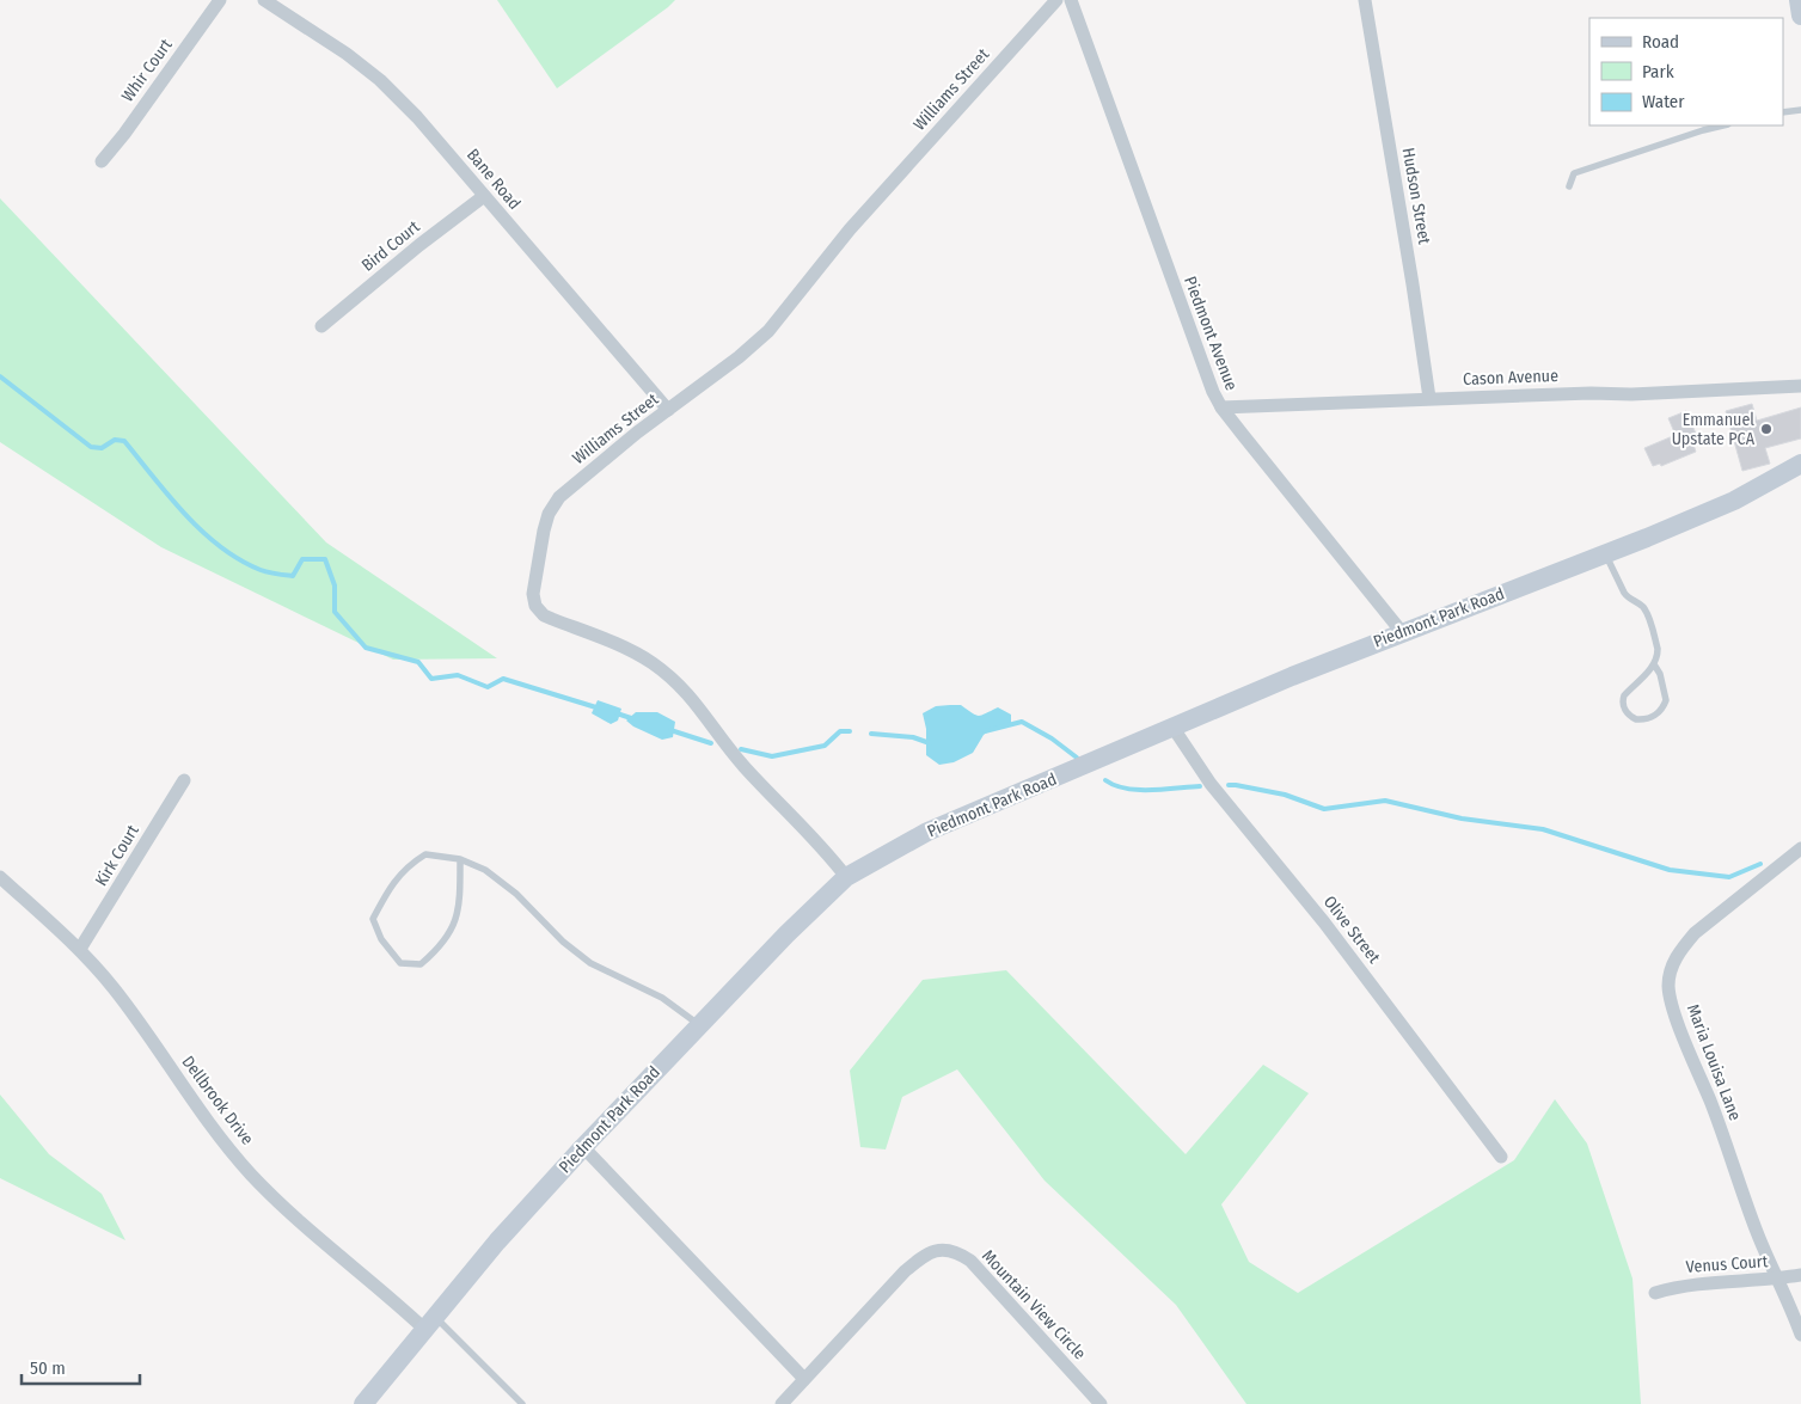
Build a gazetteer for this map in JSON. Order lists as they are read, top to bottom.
{
  "streets": {
    "street": [
      "Whir Court",
      "Williams Street",
      "Bane Road",
      "Hudson Street",
      "Bird Court",
      "Piedmont Avenue",
      "Cason Avenue",
      "Piedmont Park Road",
      "Kirk Court",
      "Olive Street",
      "Maria Louisa Lane",
      "Dellbrook Drive",
      "Venus Court",
      "Mountain View Circle"
    ]
  },
  "crossings": [
    ["Williams Street", "Bane Road"],
    ["Williams Street", "Piedmont Park Road"],
    ["Bane Road", "Bird Court"],
    ["Hudson Street", "Cason Avenue"],
    ["Piedmont Avenue", "Cason Avenue"],
    ["Piedmont Avenue", "Piedmont Park Road"],
    ["Piedmont Park Road", "Olive Street"],
    ["Piedmont Park Road", "Dellbrook Drive"],
    ["Kirk Court", "Dellbrook Drive"],
    ["Maria Louisa Lane", "Venus Court"]
  ],
  "places": ["Emmanuel Upstate PCA"],
  "legend": ["Road", "Park", "Water"],
  "scale_bar": "50 m"
}
